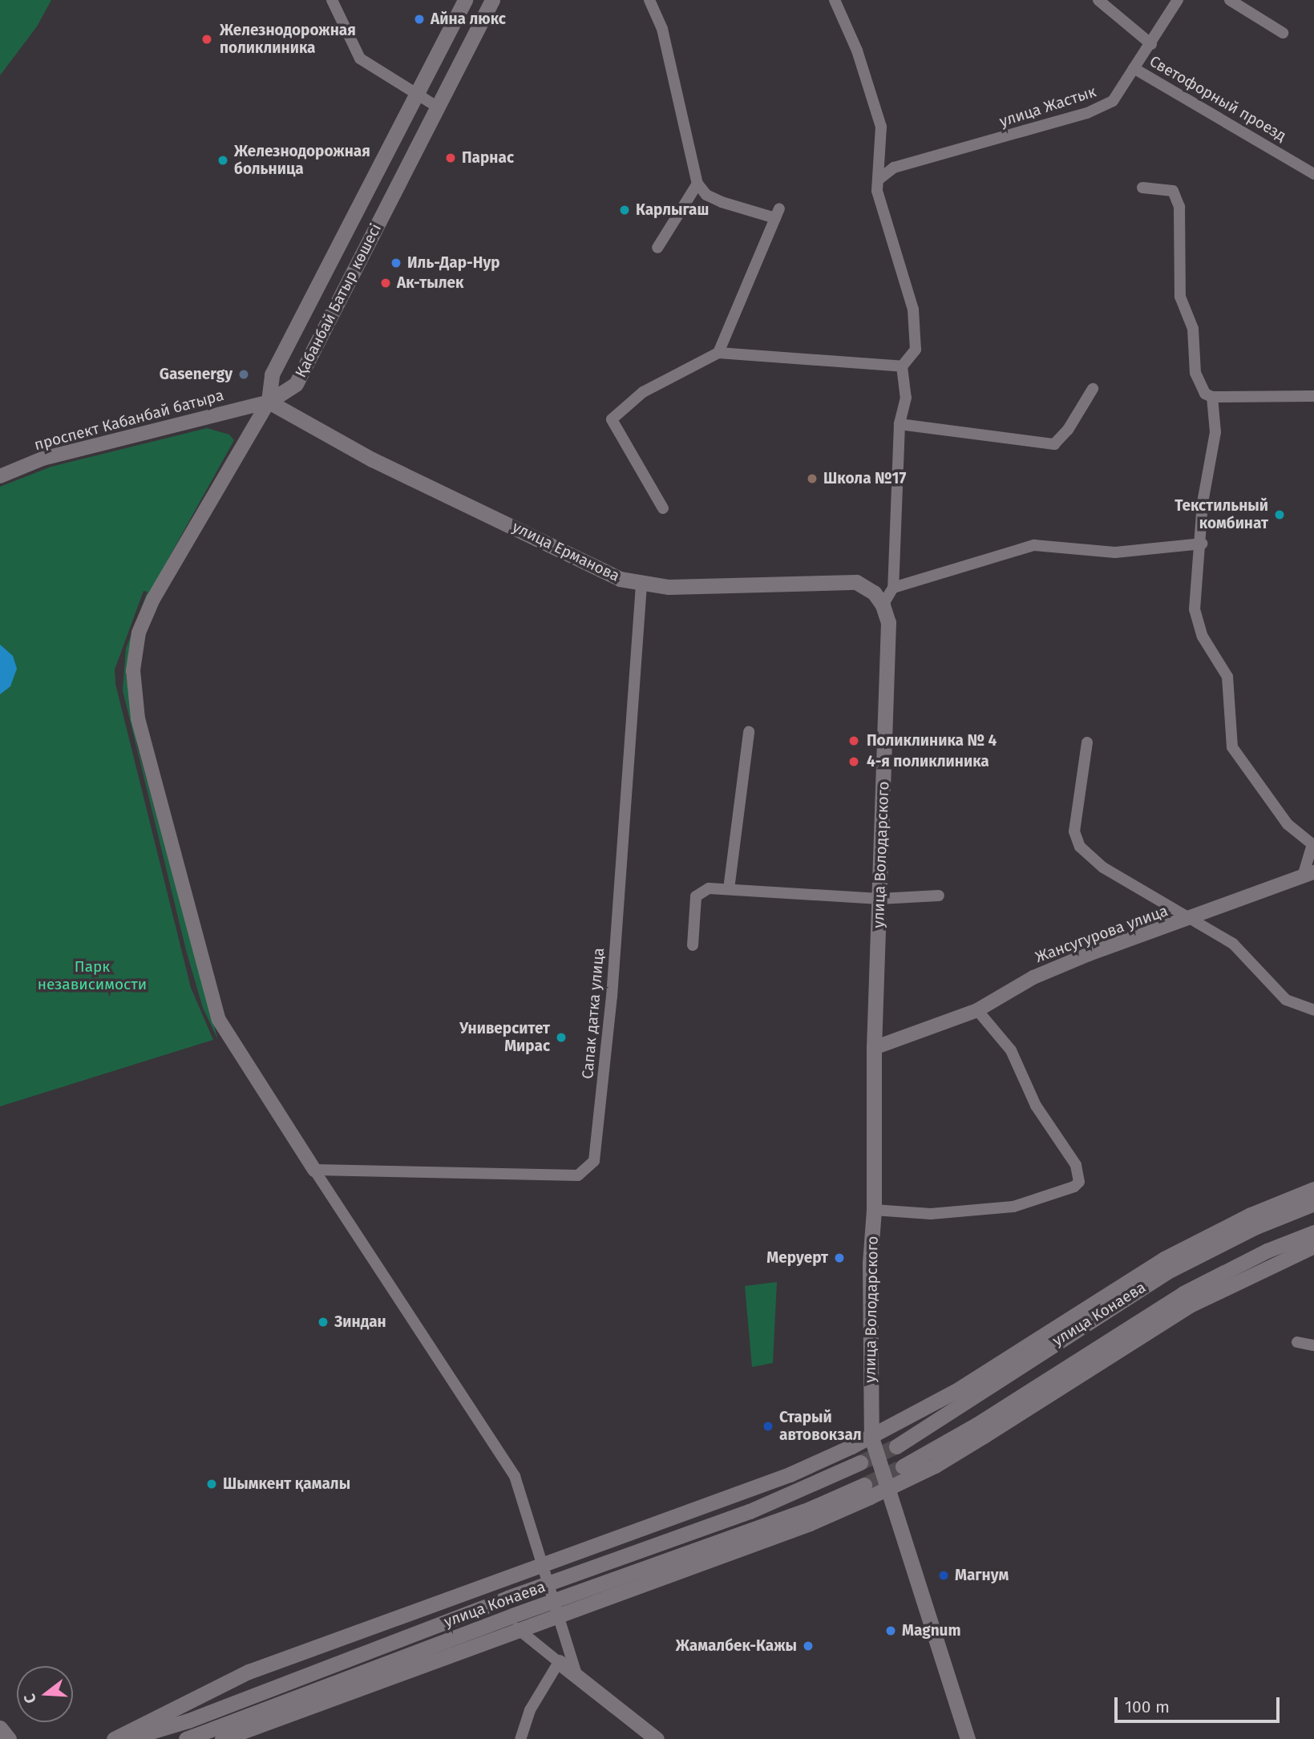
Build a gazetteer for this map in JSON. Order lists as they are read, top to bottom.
{
  "streets": {
    "main road": [
      "Қабанбай Батыр көшесі",
      "улица Ерманова",
      "улица Володарского",
      "улица Конаева"
    ],
    "street": [
      "Светофорный проезд",
      "улица Жастык",
      "проспект Кабанбай батыра",
      "Жансугурова улица",
      "Сапак датка улица"
    ]
  },
  "crossings": [
    ["Светофорный проезд", "улица Жастык"],
    ["Қабанбай Батыр көшесі", "проспект Кабанбай батыра"],
    ["Қабанбай Батыр көшесі", "улица Ерманова"],
    ["проспект Кабанбай батыра", "улица Ерманова"],
    ["улица Ерманова", "улица Володарского"],
    ["улица Ерманова", "Сапак датка улица"],
    ["улица Володарского", "Жансугурова улица"],
    ["улица Володарского", "улица Конаева"]
  ],
  "parks": ["Парк независимости"],
  "places": [
    "Айна люкс",
    "Железнодорожная поликлиника",
    "Парнас",
    "Железнодорожная больница",
    "Карлыгаш",
    "Иль-Дар-Нур",
    "Ак-тылек",
    "Gasenergy",
    "Школа №17",
    "Текстильный комбинат",
    "Поликлиника № 4",
    "4-я поликлиника",
    "Университет Мирас",
    "Меруерт",
    "Зиндан",
    "Старый автовокзал",
    "Шымкент қамалы",
    "Магнум",
    "Magnum",
    "Жамалбек-Кажы"
  ],
  "scale_bar": "100 m",
  "north": "left"
}
